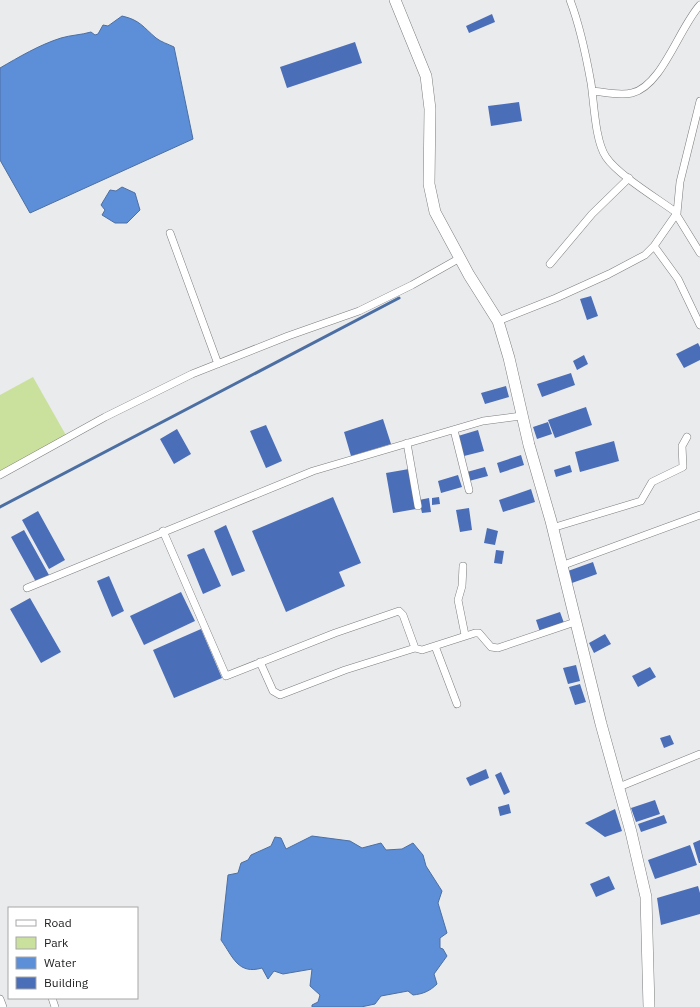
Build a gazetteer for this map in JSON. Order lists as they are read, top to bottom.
{
  "legend": [
    "Road",
    "Park",
    "Water",
    "Building"
  ]
}
